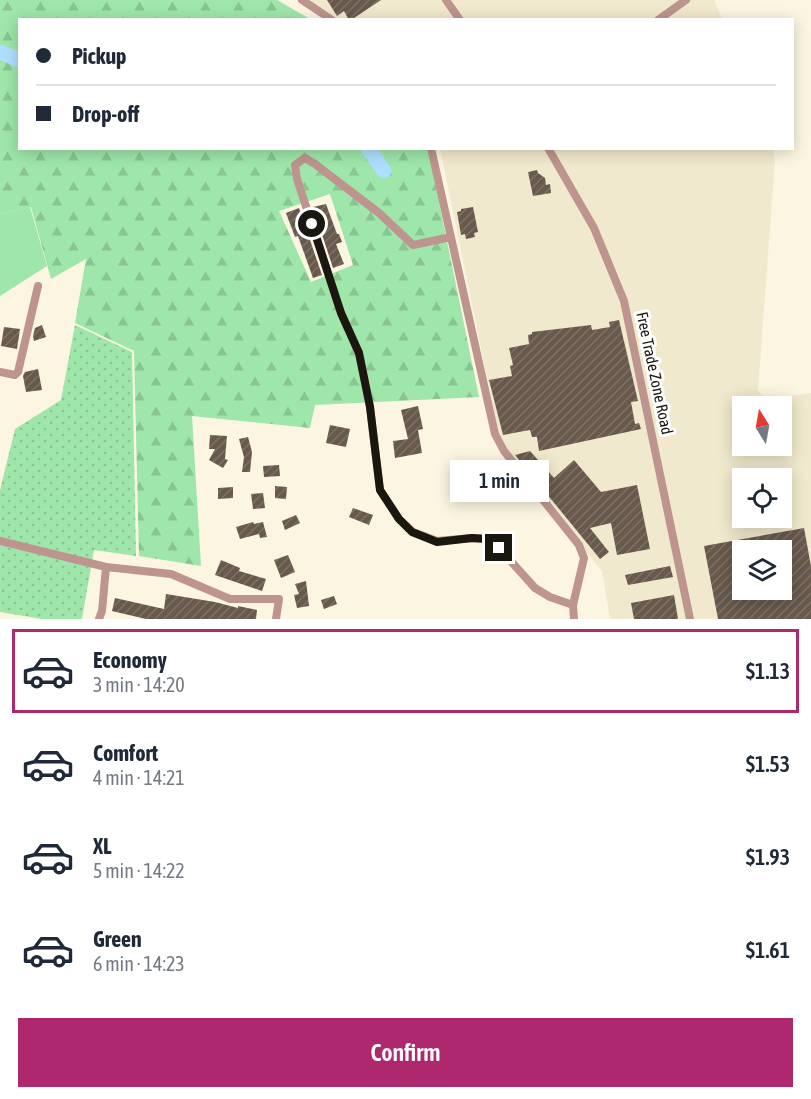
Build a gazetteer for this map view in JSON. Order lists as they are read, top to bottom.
{
  "streets": {
    "street": ["Free Trade Zone Road"]
  },
  "north": "top",
  "page": {
    "banner": ["Pickup", "Drop-off"],
    "bubble": "1 min",
    "list": [
      {
        "name": "Economy",
        "note": "3 min · 14:20",
        "value": "$1.13"
      },
      {
        "name": "Comfort",
        "note": "4 min · 14:21",
        "value": "$1.53"
      },
      {
        "name": "XL",
        "note": "5 min · 14:22",
        "value": "$1.93"
      },
      {
        "name": "Green",
        "note": "6 min · 14:23",
        "value": "$1.61"
      }
    ],
    "buttons": "Confirm"
  }
}
